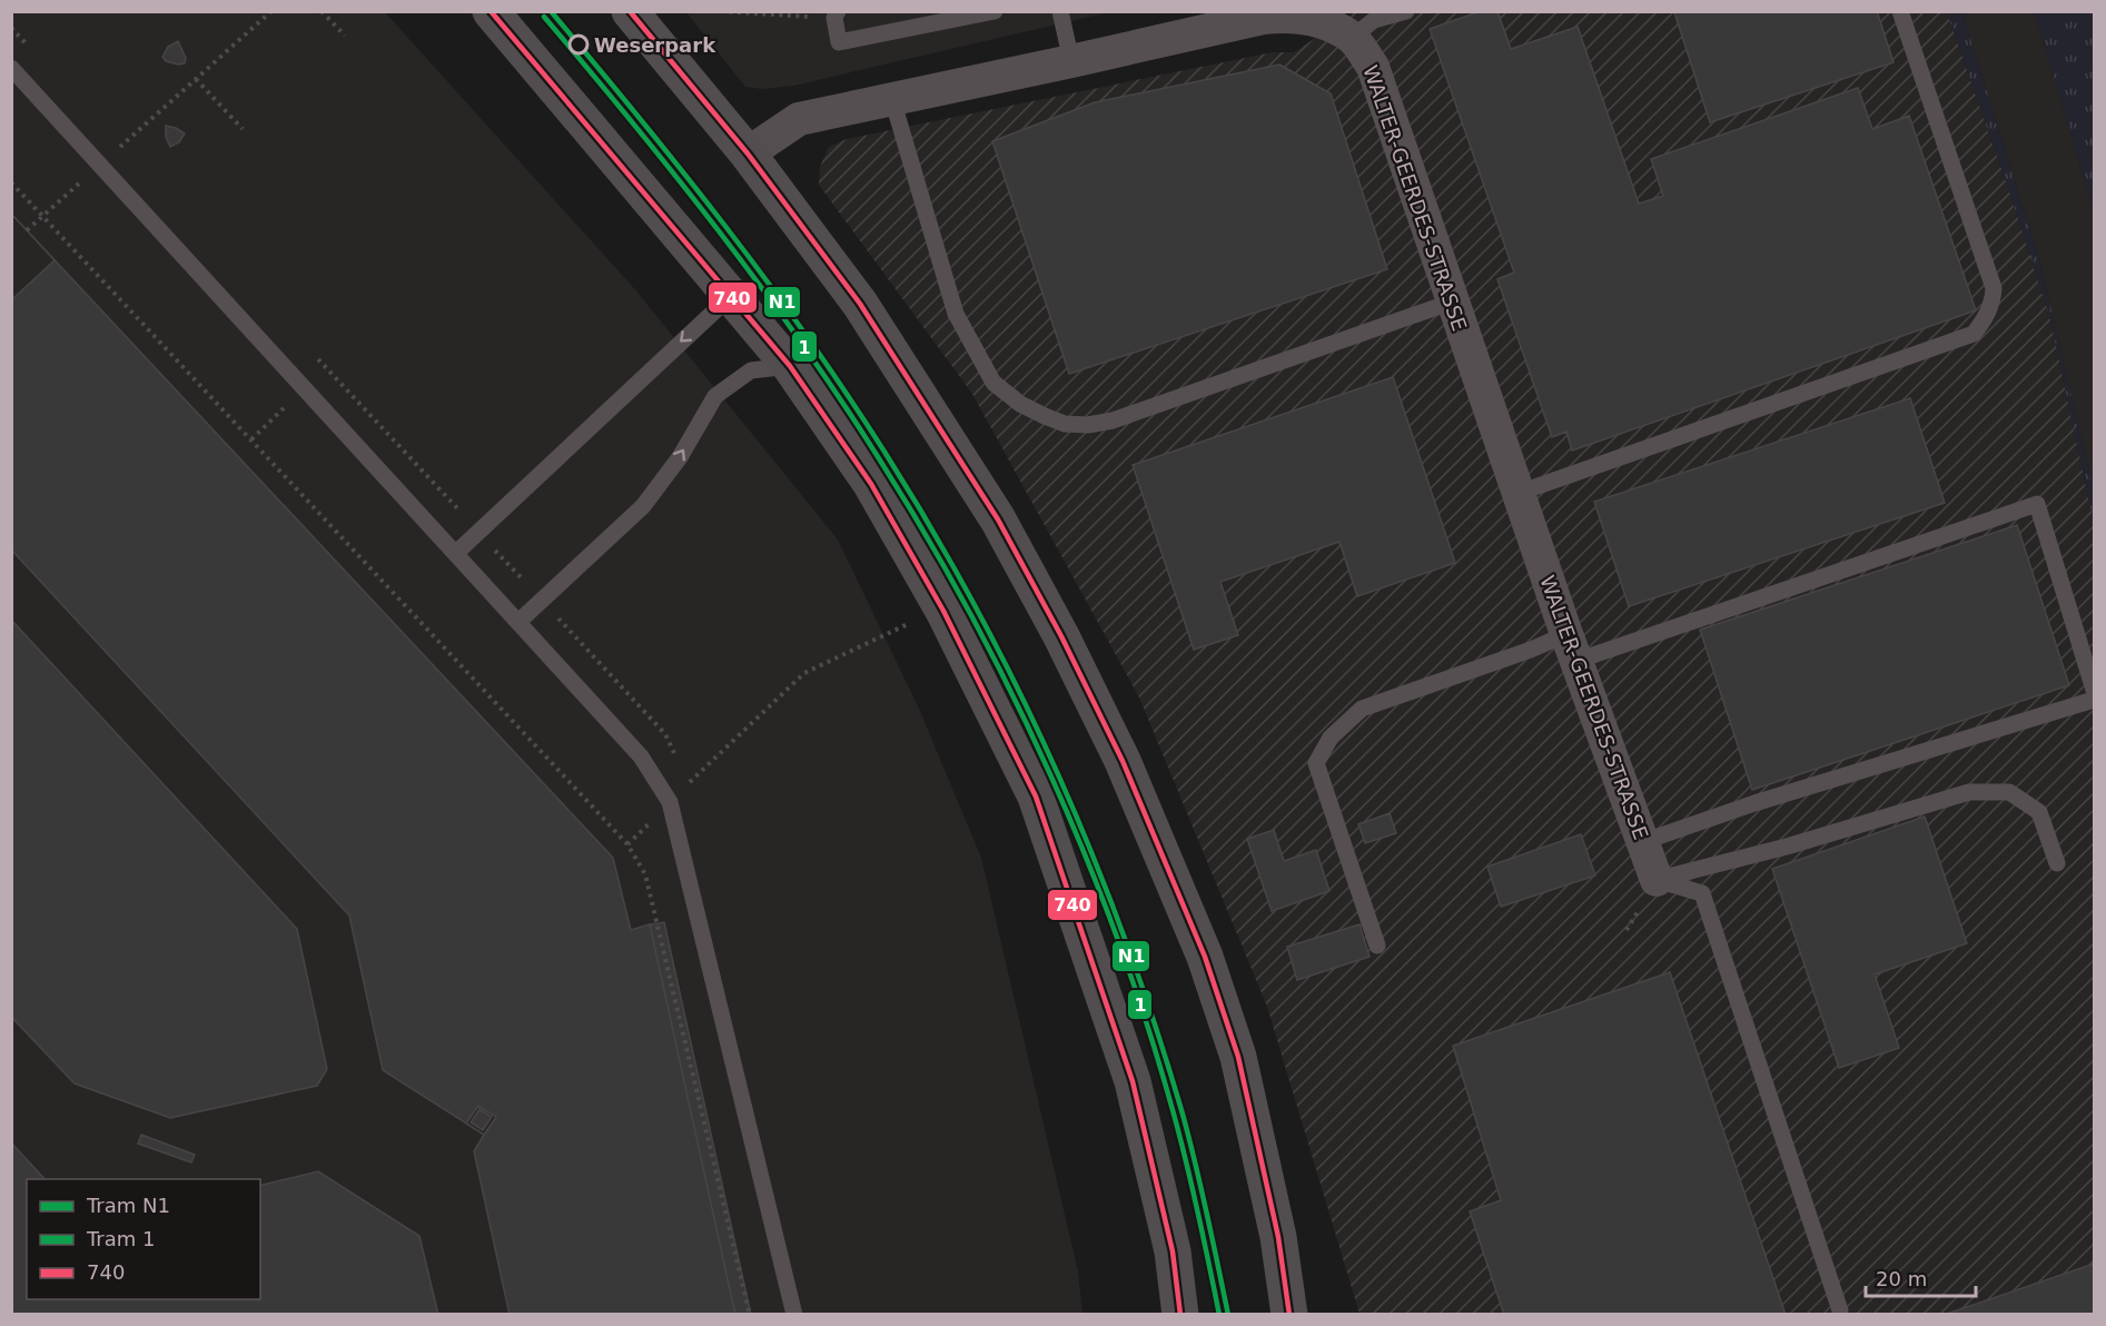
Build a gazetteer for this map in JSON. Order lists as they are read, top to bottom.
{
  "streets": {
    "street": ["WALTER-GEERDES-STRASSE"]
  },
  "places": ["Weserpark"],
  "lines": ["tram line N1", "transit line 740", "tram line 1"],
  "legend": ["Tram N1", "Tram 1", "740"],
  "scale_bar": "20 m"
}
